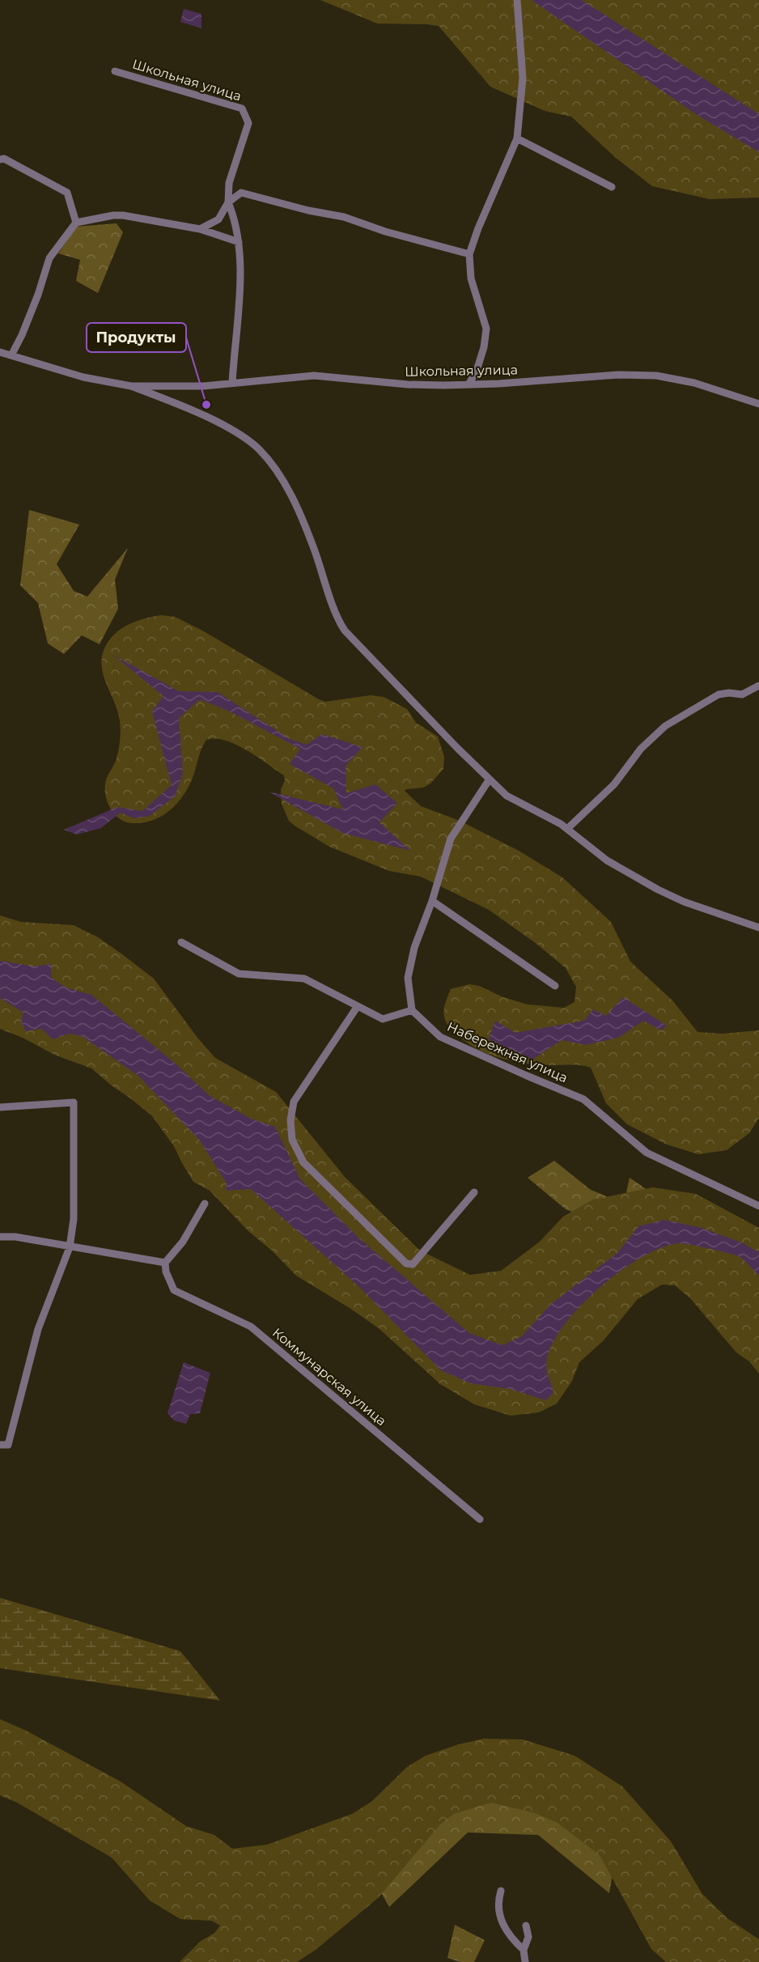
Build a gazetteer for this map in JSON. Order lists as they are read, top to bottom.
{
  "streets": {
    "street": ["Школьная улица", "Набережная улица", "Коммунарская улица"]
  },
  "places": ["Продукты"]
}
